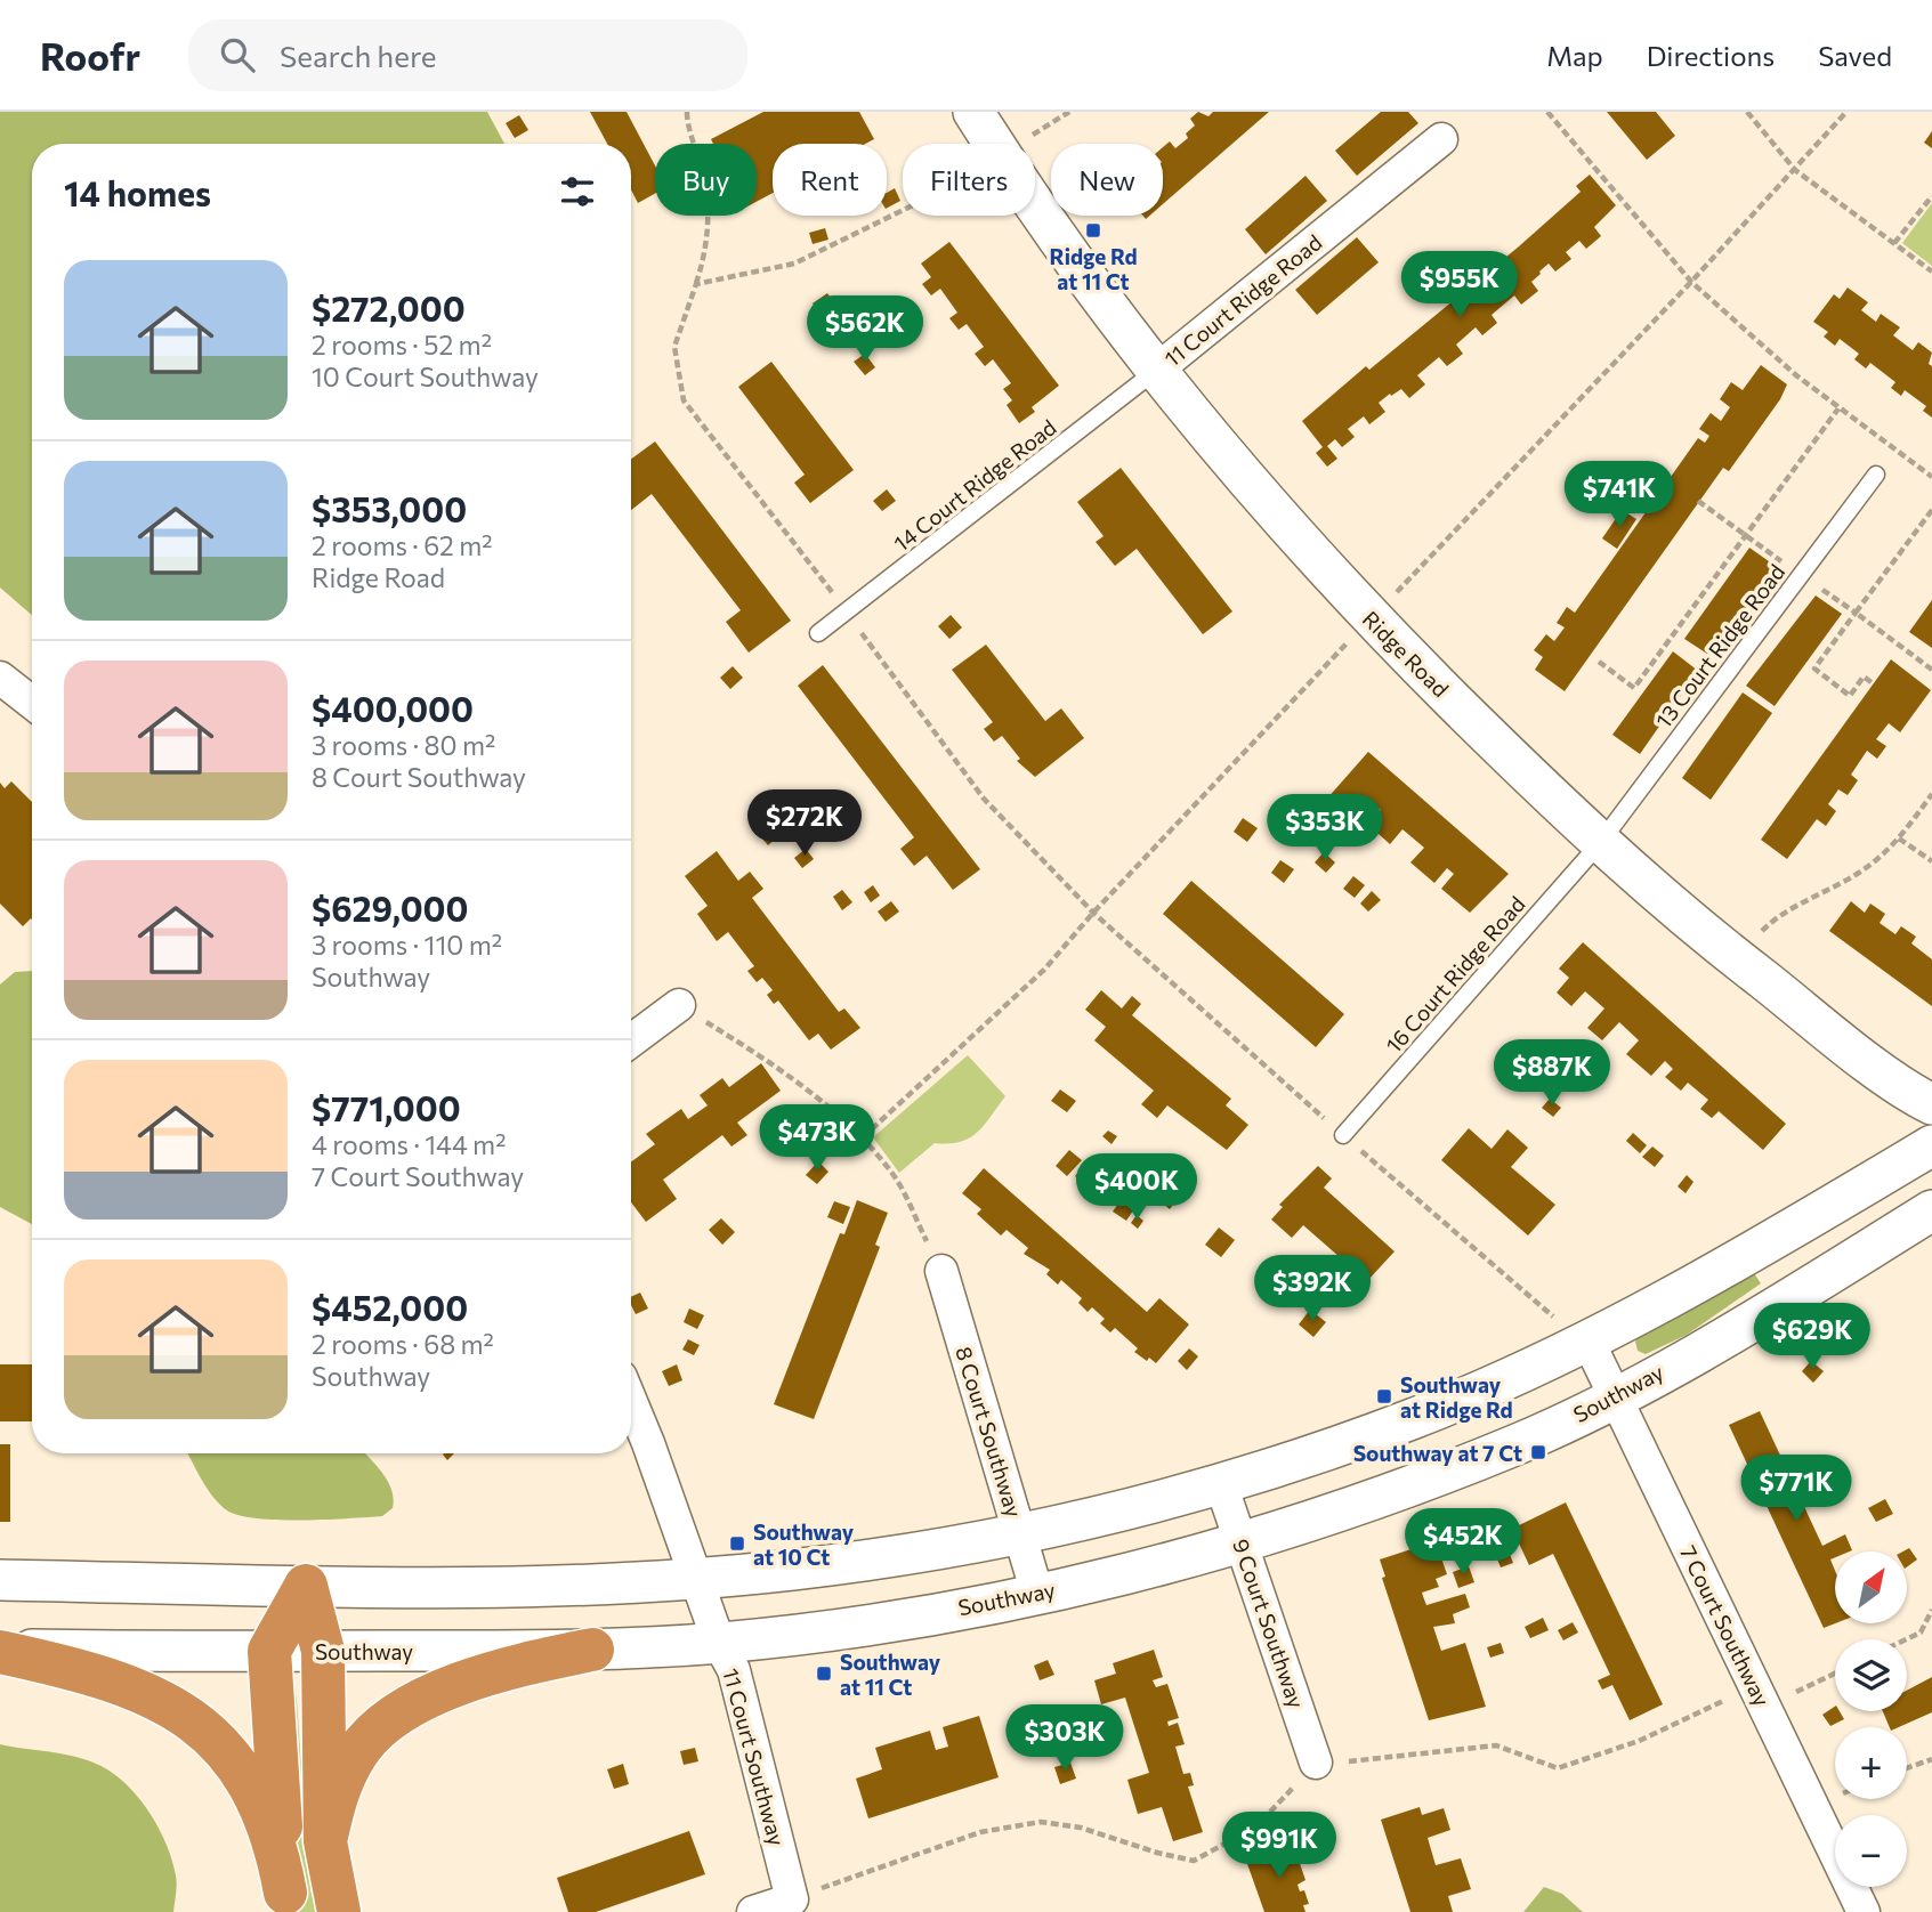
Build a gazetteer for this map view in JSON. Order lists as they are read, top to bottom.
{
  "streets": {
    "street": [
      "11 Court Ridge Road",
      "Ridge Road",
      "Southway",
      "8 Court Southway",
      "9 Court Southway",
      "7 Court Southway",
      "11 Court Southway"
    ],
    "lane": ["14 Court Ridge Road", "13 Court Ridge Road", "16 Court Ridge Road"]
  },
  "crossings": [
    ["11 Court Ridge Road", "14 Court Ridge Road"],
    ["11 Court Ridge Road", "Ridge Road"],
    ["14 Court Ridge Road", "Ridge Road"],
    ["13 Court Ridge Road", "Ridge Road"],
    ["13 Court Ridge Road", "16 Court Ridge Road"],
    ["Ridge Road", "16 Court Ridge Road"],
    ["Southway", "8 Court Southway"],
    ["Southway", "9 Court Southway"],
    ["Southway", "7 Court Southway"],
    ["Southway", "11 Court Southway"]
  ],
  "places": {
    "transit": [
      "Ridge Rd at 11 Ct",
      "Southway at Ridge Rd",
      "Southway at 7 Ct",
      "Southway at 10 Ct",
      "Southway at 11 Ct"
    ]
  },
  "north": "top right",
  "page": {
    "header": "Roofr",
    "search": "Search here",
    "nav": ["Map", "Directions", "Saved"],
    "chip": [
      "Buy",
      "Rent",
      "Filters",
      "New"
    ],
    "heading": "14 homes",
    "list": [
      {
        "name": "$272,000",
        "note": "2 rooms · 52 m² · 10 Court Southway"
      },
      {
        "name": "$353,000",
        "note": "2 rooms · 62 m² · Ridge Road"
      },
      {
        "name": "$400,000",
        "note": "3 rooms · 80 m² · 8 Court Southway"
      },
      {
        "name": "$629,000",
        "note": "3 rooms · 110 m² · Southway"
      },
      {
        "name": "$771,000",
        "note": "4 rooms · 144 m² · 7 Court Southway"
      },
      {
        "name": "$452,000",
        "note": "2 rooms · 68 m² · Southway"
      }
    ],
    "price": [
      "$955K",
      "$562K",
      "$741K",
      "$272K",
      "$353K",
      "$887K",
      "$473K",
      "$400K",
      "$392K",
      "$629K",
      "$771K",
      "$452K",
      "$303K",
      "$991K"
    ],
    "map_buttons": ["+", "−"]
  }
}
